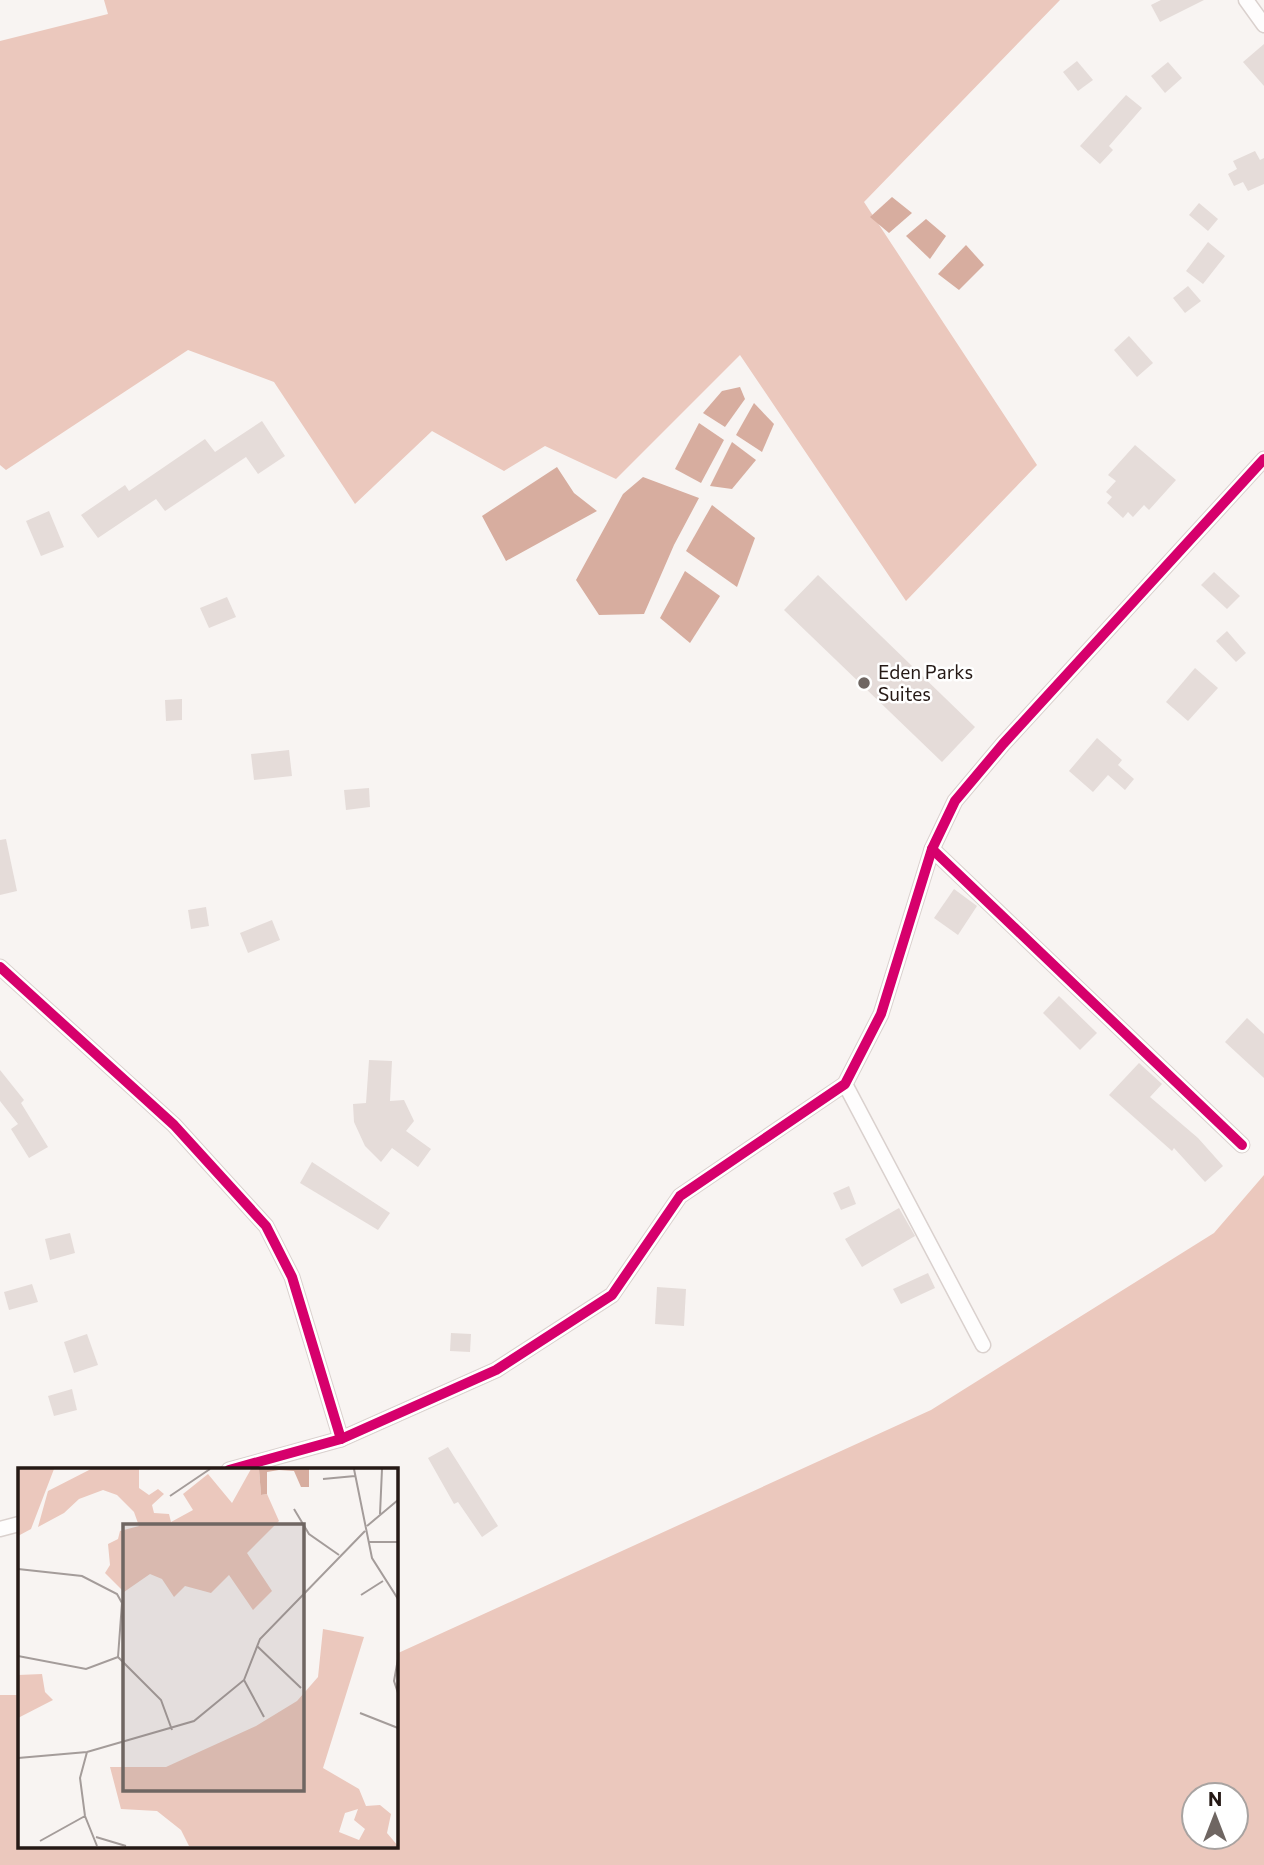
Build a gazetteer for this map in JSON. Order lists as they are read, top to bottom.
{
  "places": ["Eden Parks Suites"],
  "north": "top"
}
